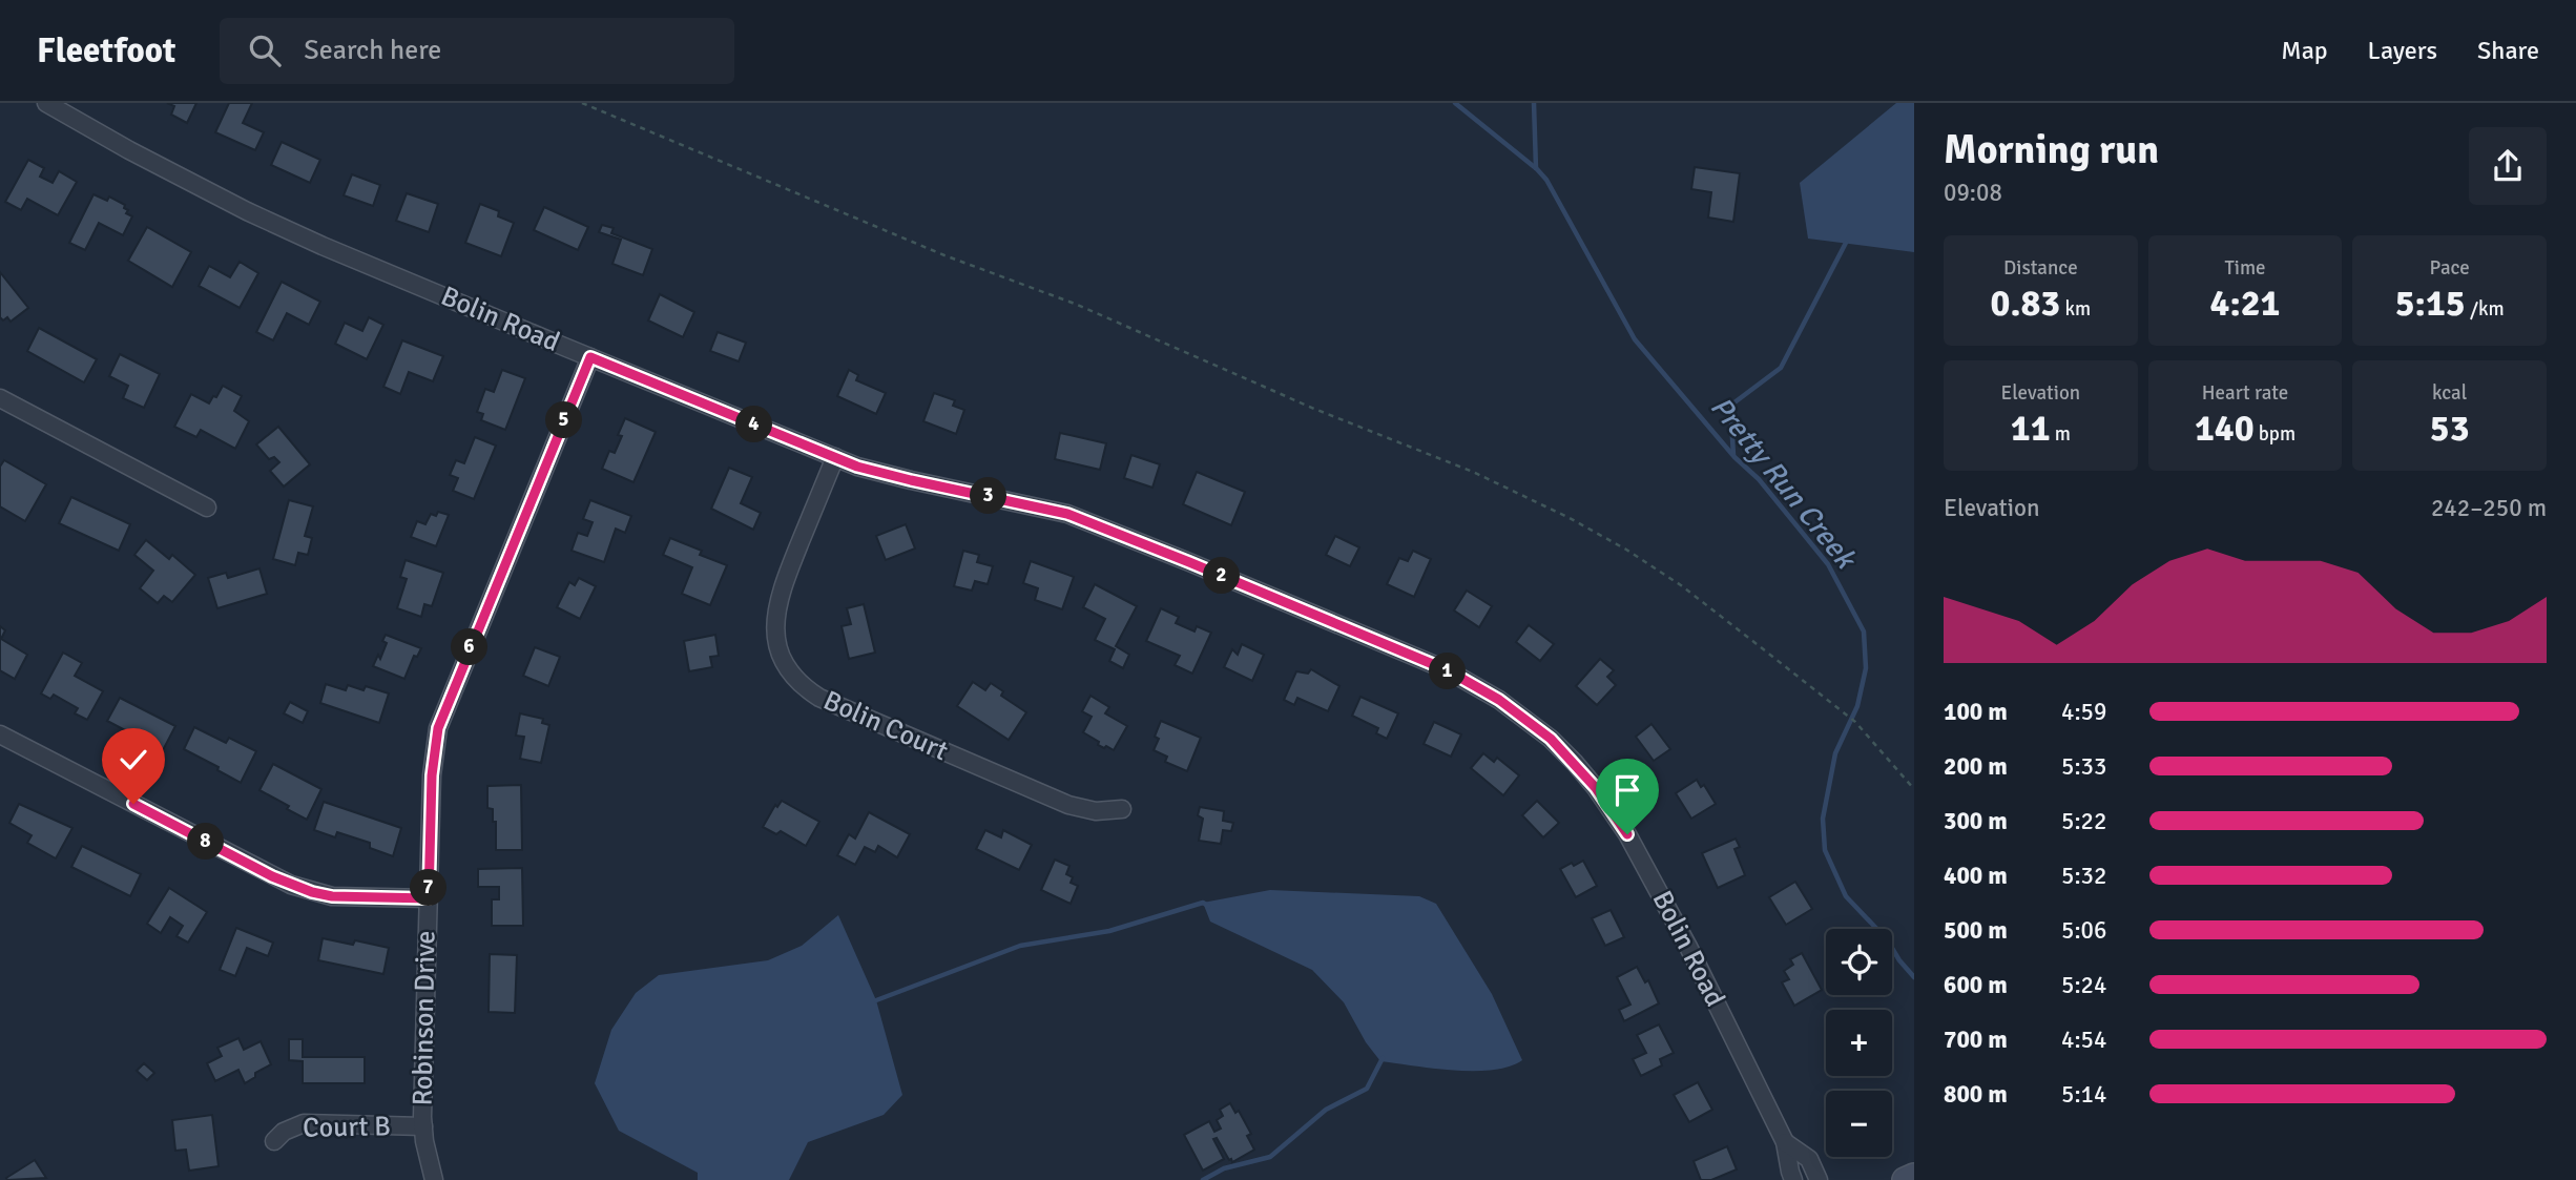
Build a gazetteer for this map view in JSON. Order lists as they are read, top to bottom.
{
  "streets": {
    "street": [
      "Bolin Road",
      "Bolin Court",
      "Robinson Drive",
      "Court B"
    ]
  },
  "crossings": [
    ["Bolin Road", "Bolin Court"],
    ["Bolin Road", "Robinson Drive"],
    ["Robinson Drive", "Court B"]
  ],
  "water": ["Pretty Run Creek"],
  "page": {
    "header": "Fleetfoot",
    "search": "Search here",
    "nav": ["Map", "Layers", "Share"],
    "heading": ["Morning run", "09:08"],
    "stats": [
      ["Distance", "0.83 km"],
      ["Time", "4:21"],
      ["Pace", "5:15 /km"],
      ["Elevation", "11 m"],
      ["Heart rate", "140 bpm"],
      ["kcal", "53"]
    ],
    "pins": [
      "5",
      "4",
      "3",
      "2",
      "6",
      "1",
      "8",
      "7"
    ],
    "chart": ["Elevation", "242–250 m"],
    "list": [
      {
        "name": "100 m",
        "note": "4:59"
      },
      {
        "name": "200 m",
        "note": "5:33"
      },
      {
        "name": "300 m",
        "note": "5:22"
      },
      {
        "name": "400 m",
        "note": "5:32"
      },
      {
        "name": "500 m",
        "note": "5:06"
      },
      {
        "name": "600 m",
        "note": "5:24"
      },
      {
        "name": "700 m",
        "note": "4:54"
      },
      {
        "name": "800 m",
        "note": "5:14"
      }
    ],
    "map_buttons": ["+", "−"]
  }
}
